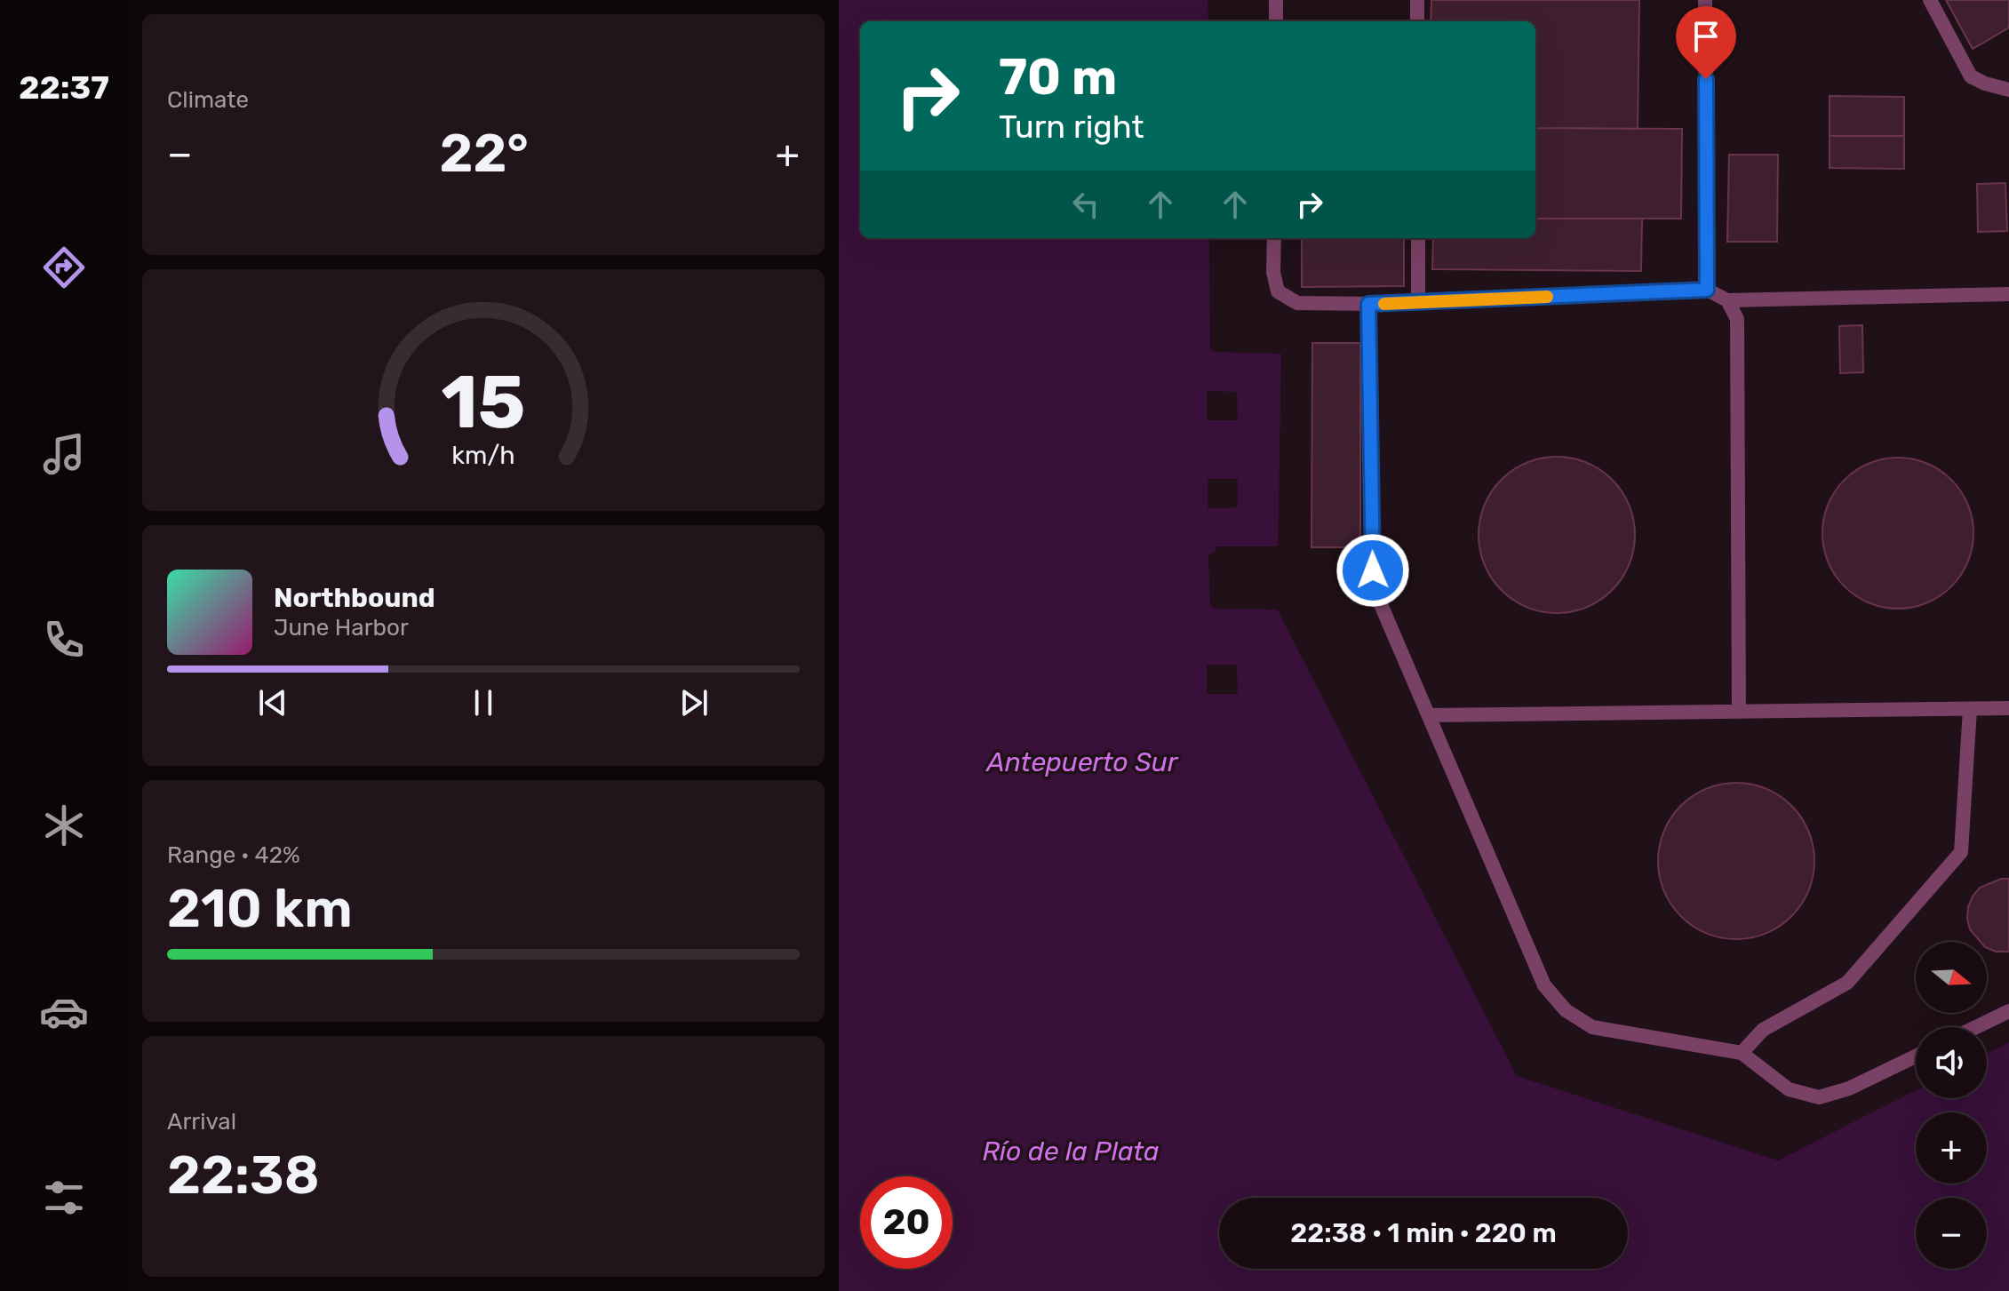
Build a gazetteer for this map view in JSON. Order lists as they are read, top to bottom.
{
  "water": ["Antepuerto Sur", "Río de la Plata"],
  "north": "right",
  "page": {
    "tabs": "22:37",
    "tile": [
      "Climate",
      ["Range · 42%", "210 km"],
      ["Arrival", "22:38"]
    ],
    "turn": ["70 m", "Turn right"],
    "heat": ["−", "22°", "+"],
    "song": ["Northbound", "June Harbor"],
    "map_buttons": ["+", "−"],
    "limit": "20",
    "trip": "22:38 · 1 min · 220 m",
    "gauge": ["15", "km/h"]
  }
}
